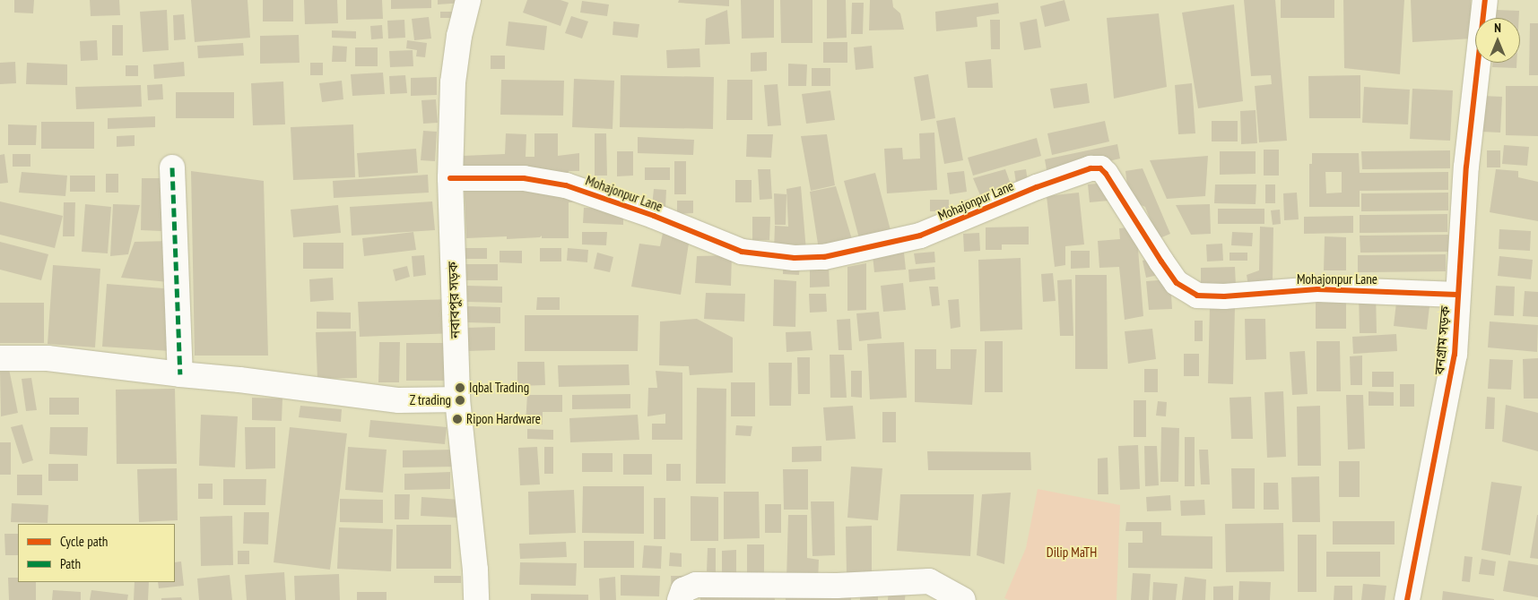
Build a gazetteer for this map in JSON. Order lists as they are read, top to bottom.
{
  "streets": {
    "street": ["Mohajonpur Lane", "নবাবপুর সড়ক", "বনগ্রাম সড়ক"]
  },
  "crossings": [
    ["Mohajonpur Lane", "নবাবপুর সড়ক"],
    ["Mohajonpur Lane", "বনগ্রাম সড়ক"]
  ],
  "parks": ["Dilip MaTH"],
  "places": ["Iqbal Trading", "Z trading", "Ripon Hardware"],
  "legend": ["Cycle path", "Path"],
  "north": "top"
}
